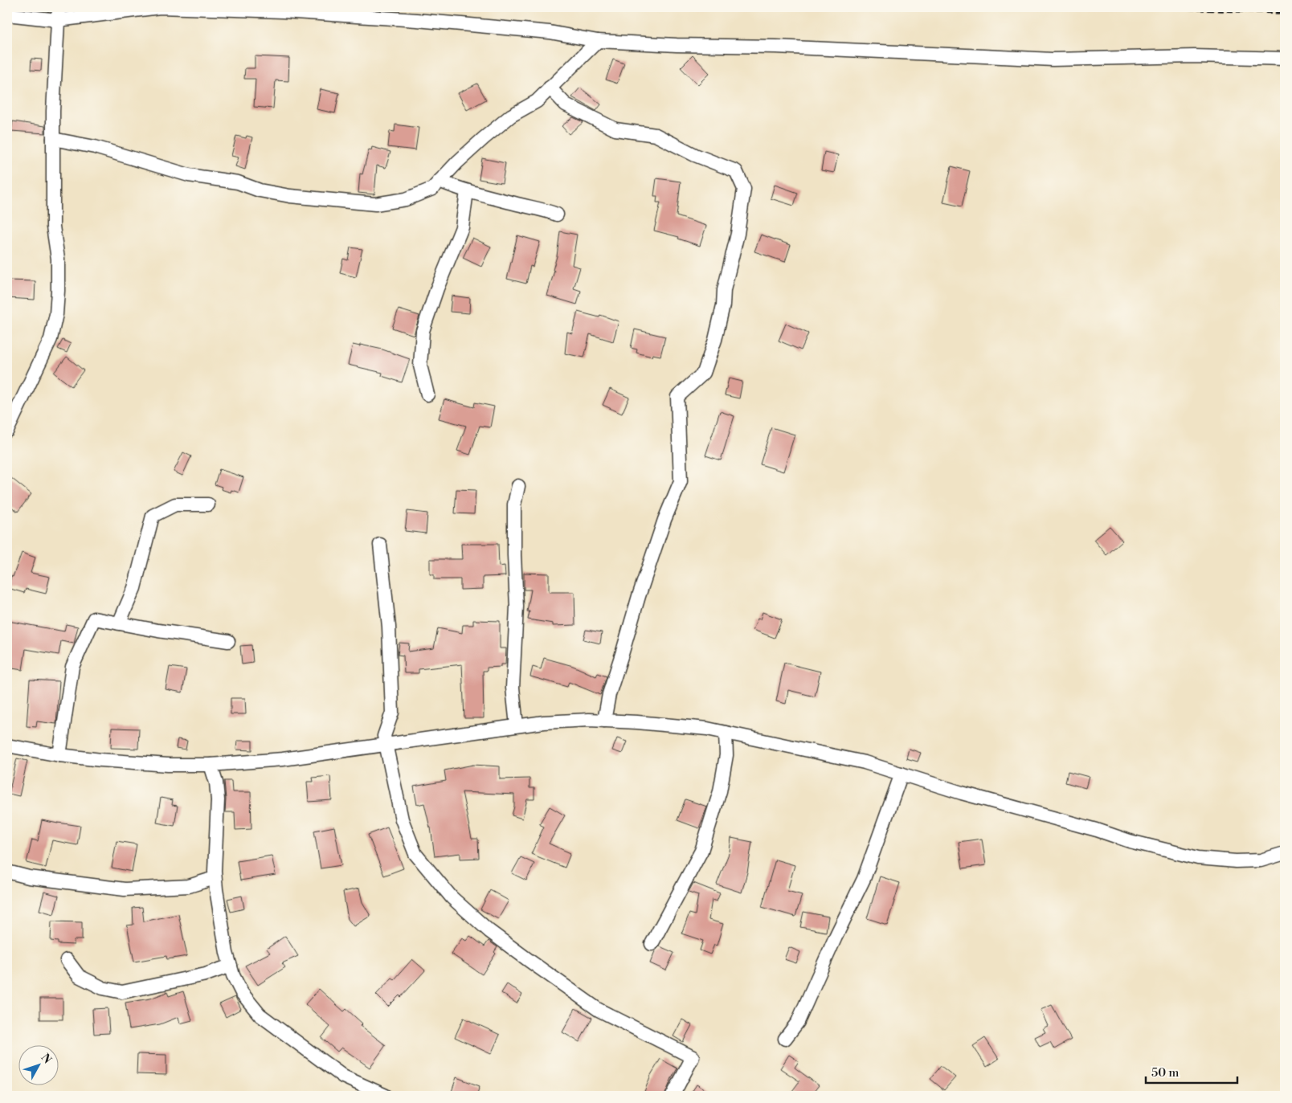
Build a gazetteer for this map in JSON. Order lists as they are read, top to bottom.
{
  "scale_bar": "50 m",
  "north": "top right"
}
